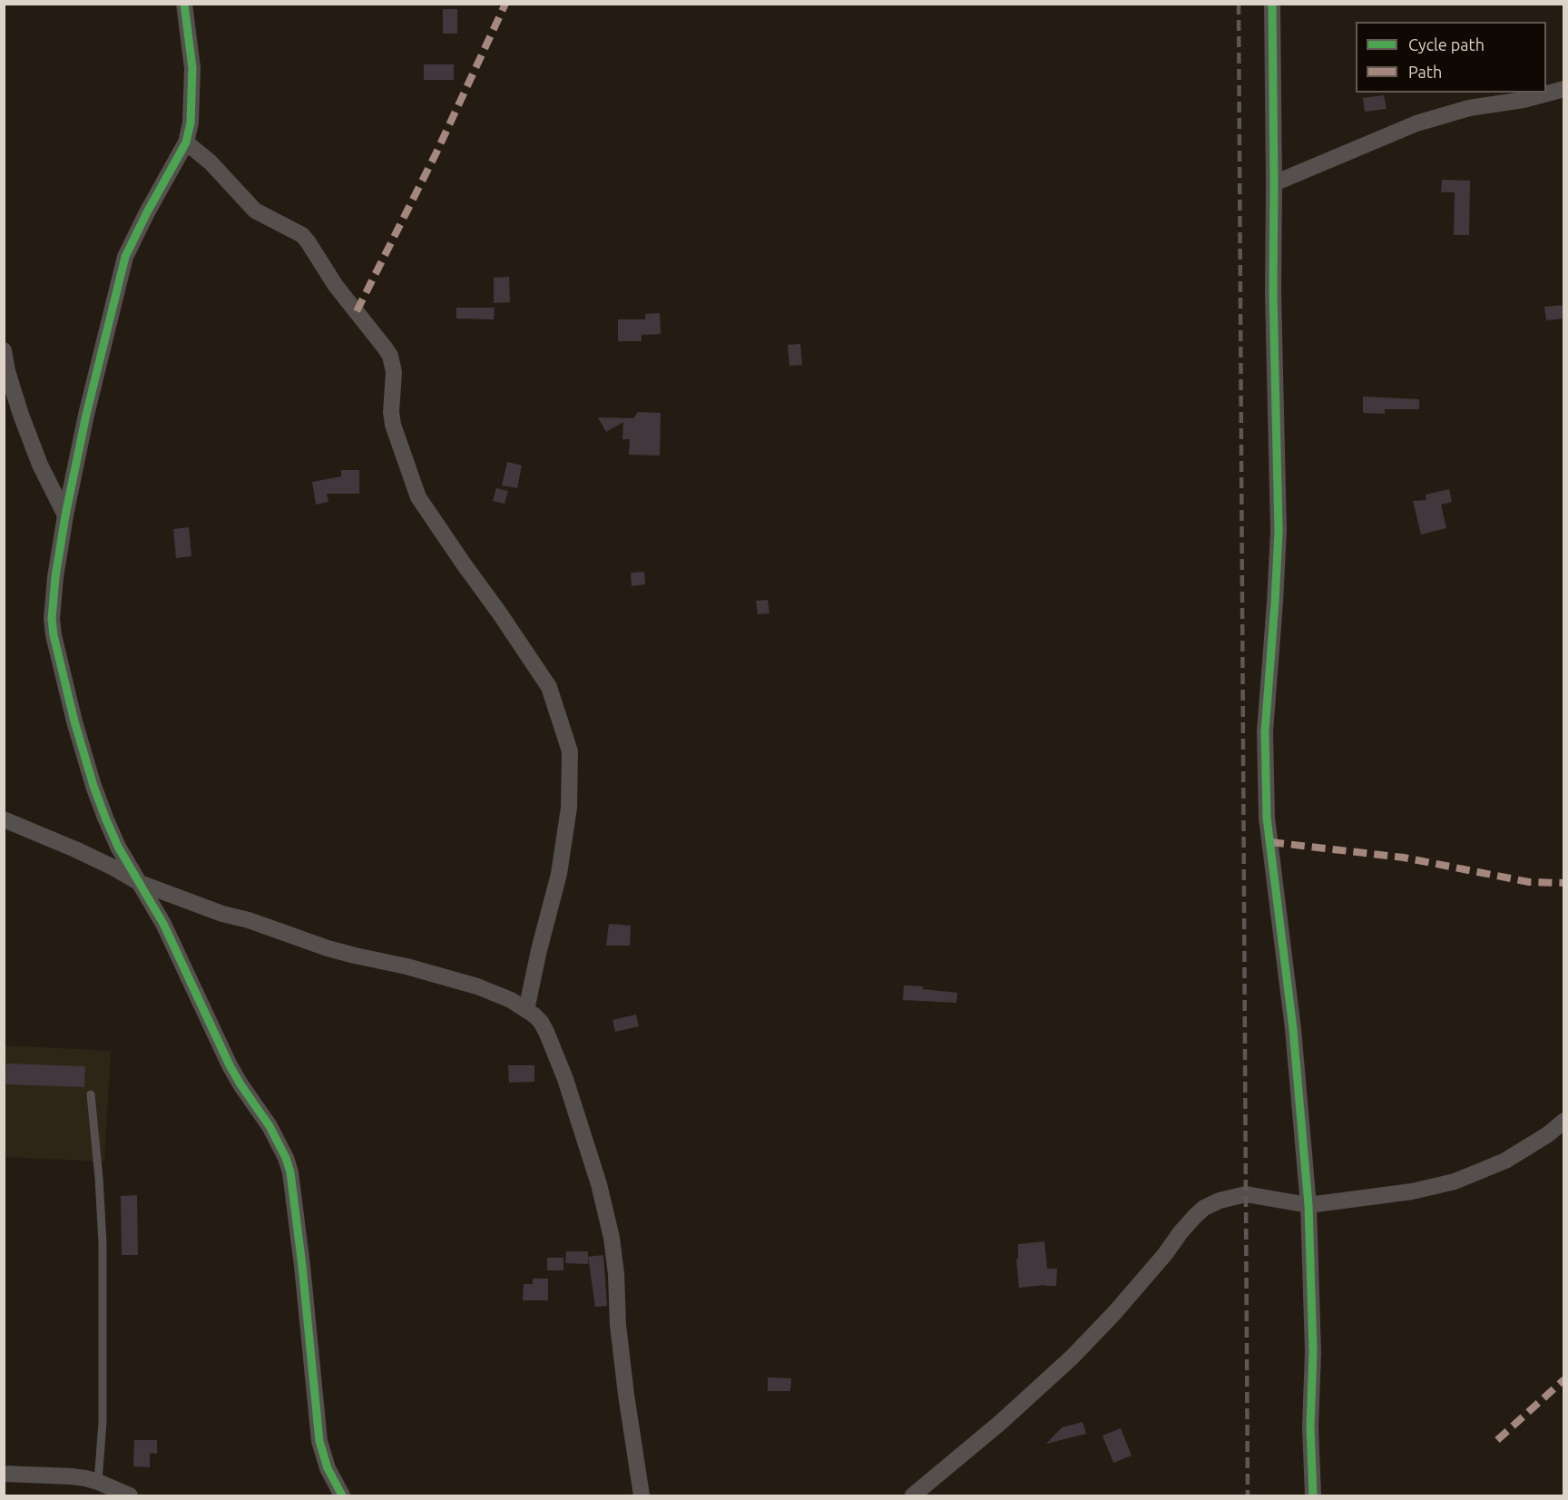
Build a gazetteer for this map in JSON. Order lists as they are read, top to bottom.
{
  "legend": ["Cycle path", "Path"]
}
